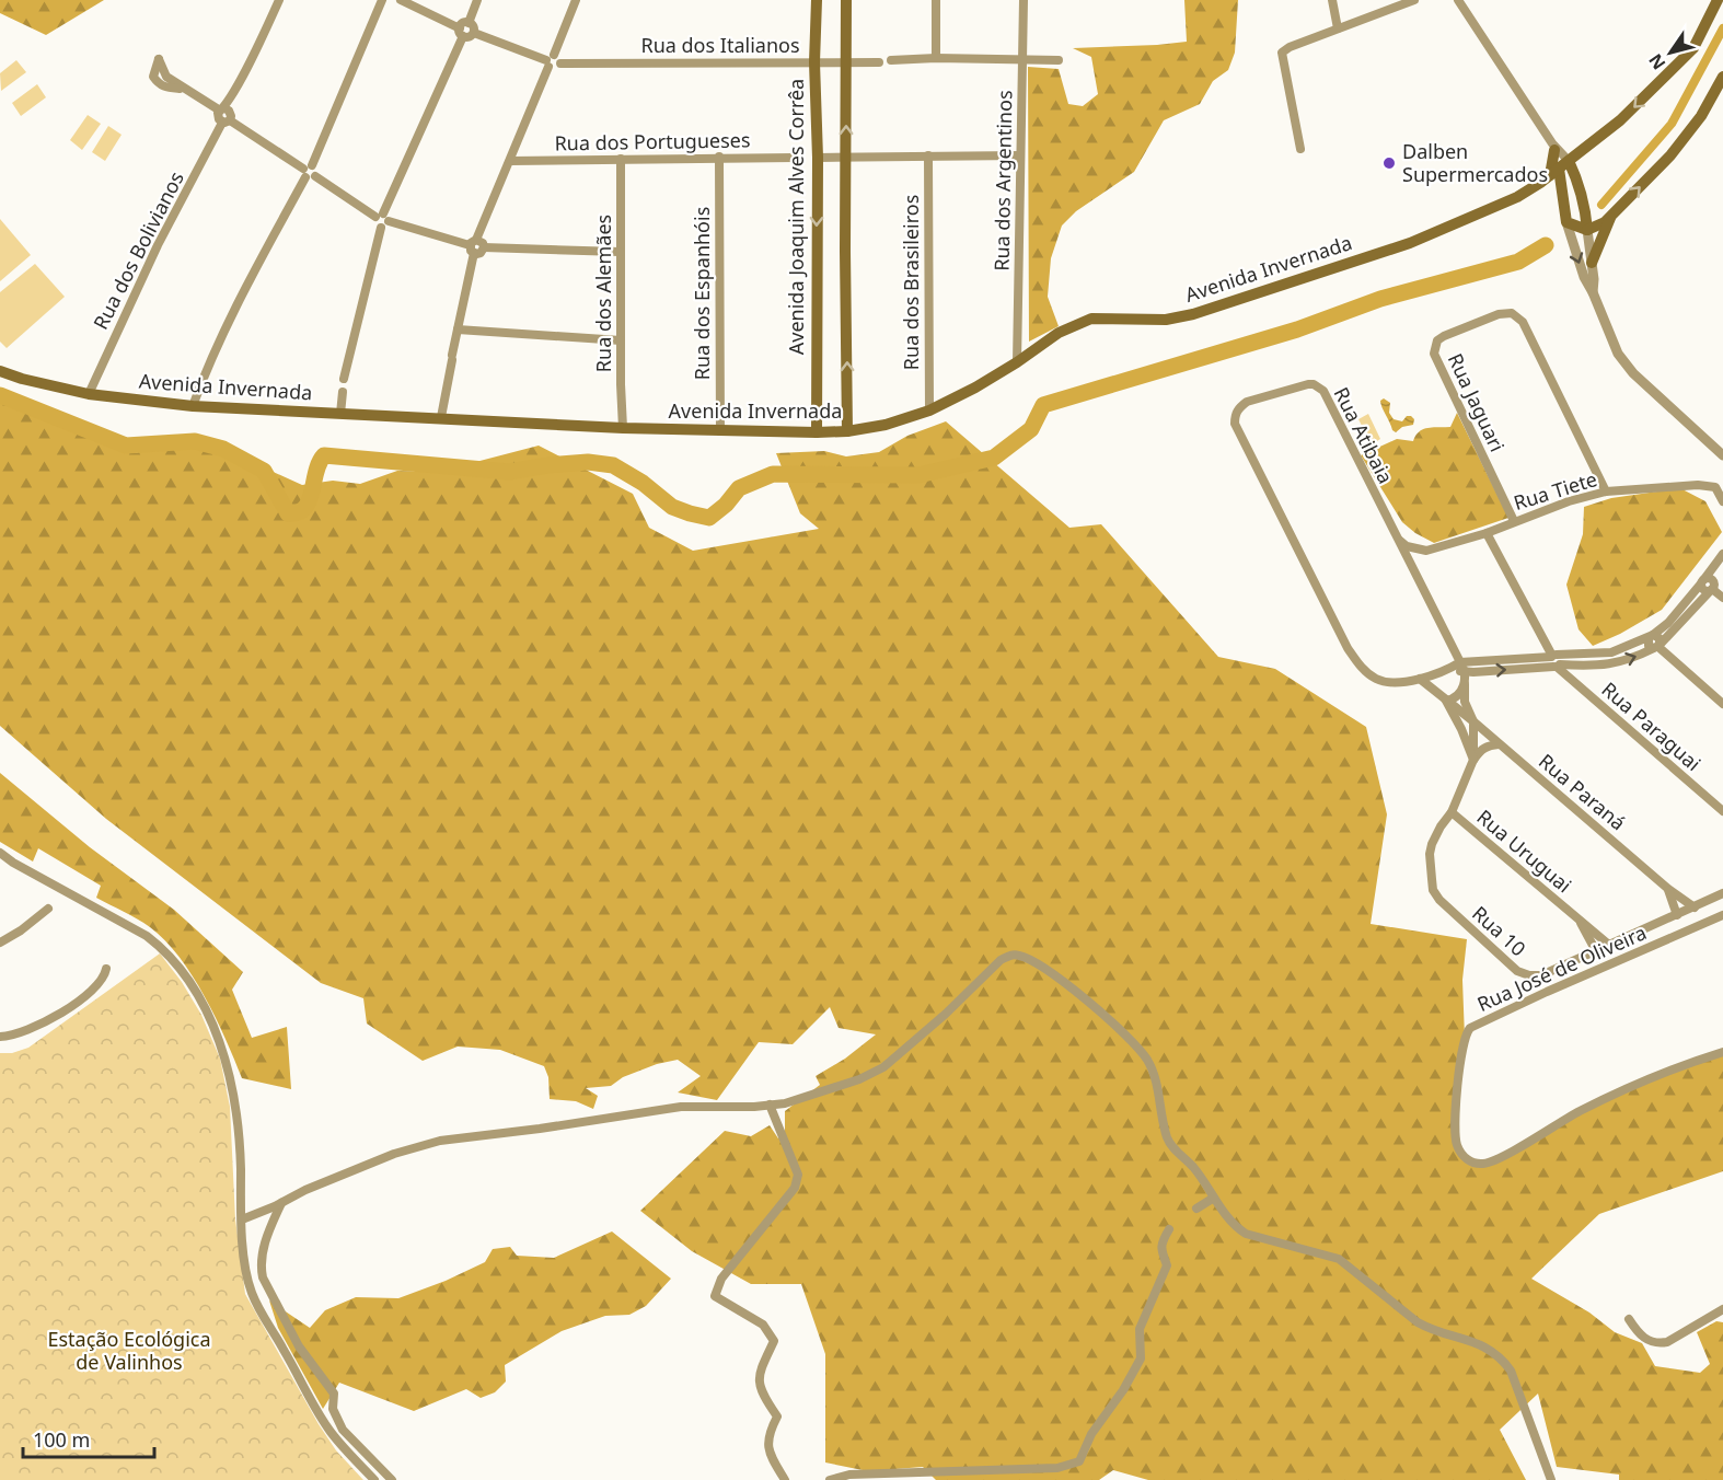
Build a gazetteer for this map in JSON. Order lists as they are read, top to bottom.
{
  "streets": {
    "main road": ["Avenida Joaquim Alves Corrêa", "Avenida Invernada"],
    "street": [
      "Rua dos Italianos",
      "Rua dos Portugueses",
      "Rua dos Argentinos",
      "Rua dos Bolivianos",
      "Rua dos Brasileiros",
      "Rua dos Alemães",
      "Rua dos Espanhóis",
      "Rua Jaguari",
      "Rua Atibaia",
      "Rua Tiete",
      "Rua Paraguai",
      "Rua Paraná",
      "Rua Uruguai",
      "Rua 10",
      "Rua José de Oliveira"
    ]
  },
  "crossings": [
    ["Rua dos Italianos", "Avenida Joaquim Alves Corrêa"],
    ["Rua dos Portugueses", "Rua dos Alemães"],
    ["Rua dos Portugueses", "Rua dos Espanhóis"],
    ["Rua dos Argentinos", "Avenida Invernada"],
    ["Avenida Joaquim Alves Corrêa", "Avenida Invernada"],
    ["Rua dos Bolivianos", "Avenida Invernada"],
    ["Avenida Invernada", "Rua dos Brasileiros"],
    ["Avenida Invernada", "Rua dos Alemães"],
    ["Avenida Invernada", "Rua dos Espanhóis"],
    ["Rua Jaguari", "Rua Tiete"],
    ["Rua Atibaia", "Rua Tiete"],
    ["Rua Atibaia", "Rua Paraná"],
    ["Rua Uruguai", "Rua 10"]
  ],
  "parks": ["Estação Ecológica de Valinhos"],
  "places": ["Dalben Supermercados"],
  "scale_bar": "100 m",
  "north": "bottom left"
}
